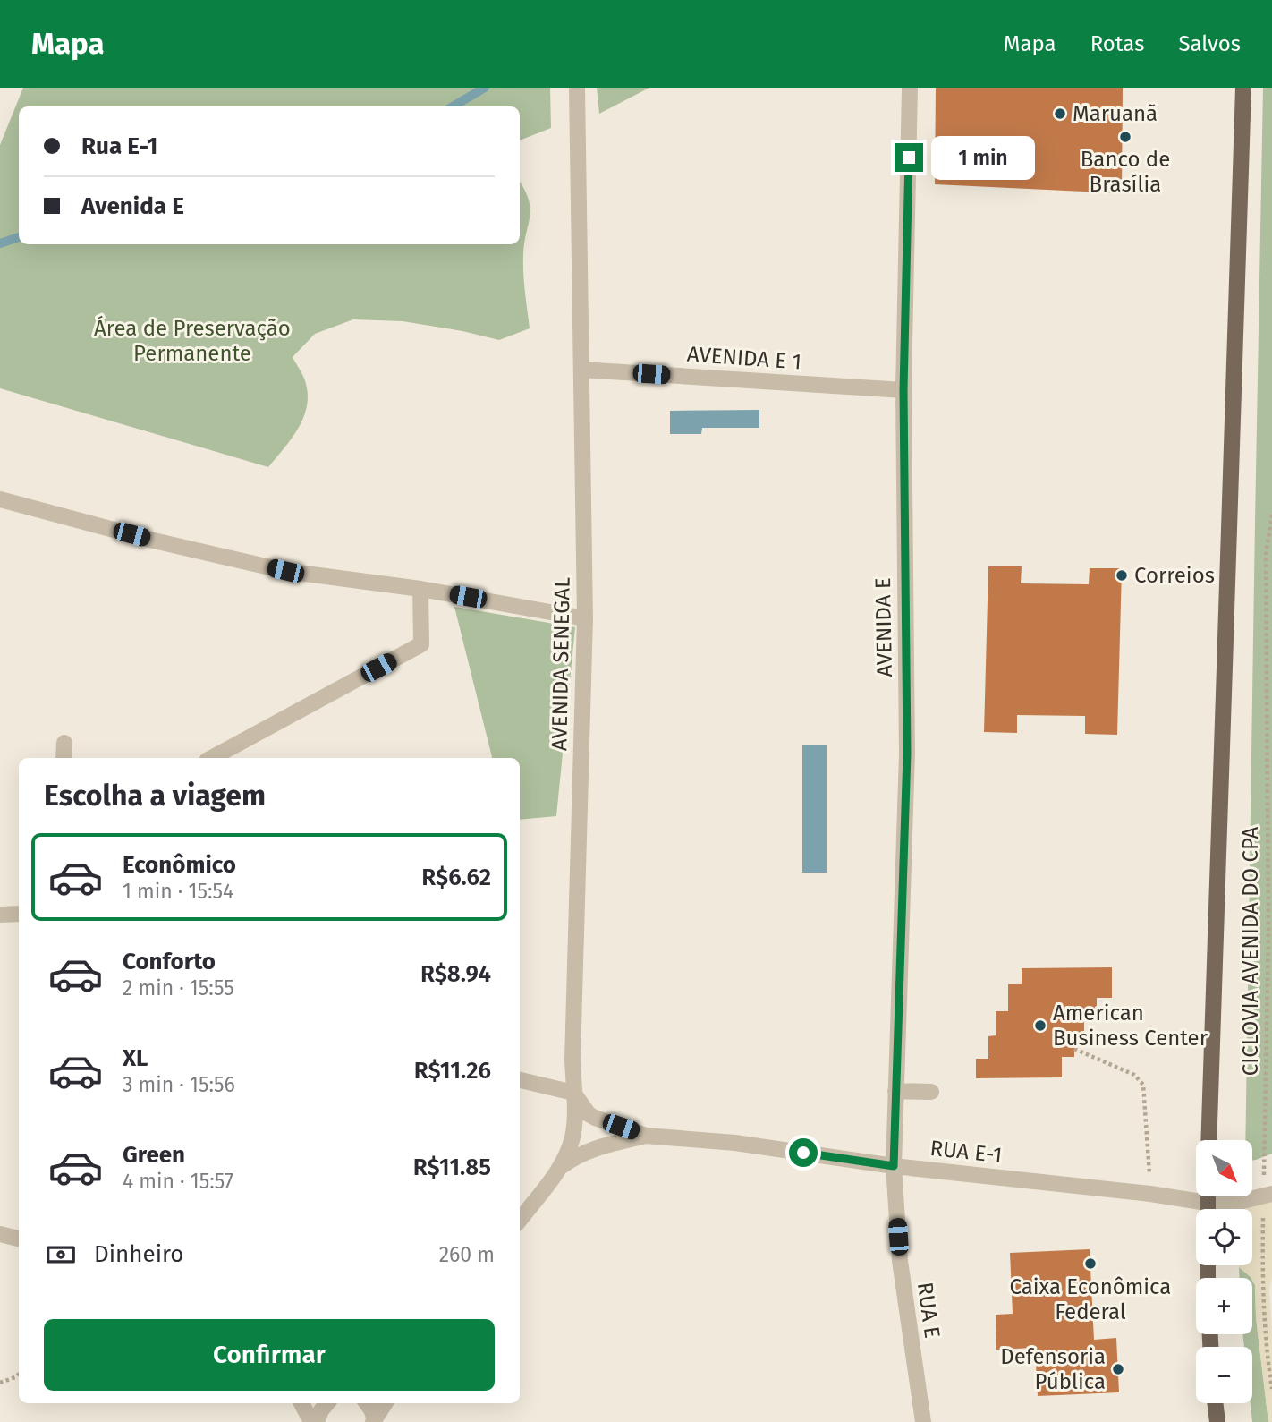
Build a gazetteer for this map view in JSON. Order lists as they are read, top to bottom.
{
  "streets": {
    "street": [
      "AVENIDA E 1",
      "AVENIDA E",
      "AVENIDA SENEGAL",
      "RUA E-1",
      "RUA E"
    ],
    "path": ["CICLOVIA AVENIDA DO CPA"]
  },
  "crossings": [
    ["AVENIDA E 1", "AVENIDA E"],
    ["AVENIDA E 1", "AVENIDA SENEGAL"],
    ["AVENIDA E", "RUA E-1"],
    ["AVENIDA E", "RUA E"],
    ["AVENIDA SENEGAL", "RUA E-1"],
    ["CICLOVIA AVENIDA DO CPA", "RUA E-1"],
    ["RUA E-1", "RUA E"]
  ],
  "parks": ["Área de Preservação Permanente"],
  "places": [
    "Maruanã",
    "Banco de Brasília",
    "Correios",
    "American Business Center",
    "Caixa Econômica Federal",
    "Defensoria Pública"
  ],
  "north": "bottom right",
  "page": {
    "header": "Mapa",
    "nav": ["Mapa", "Rotas", "Salvos"],
    "banner": ["Rua E-1", "Avenida E"],
    "bubble": "1 min",
    "heading": "Escolha a viagem",
    "list": [
      {
        "name": "Econômico",
        "note": "1 min · 15:54",
        "value": "R$6.62"
      },
      {
        "name": "Conforto",
        "note": "2 min · 15:55",
        "value": "R$8.94"
      },
      {
        "name": "XL",
        "note": "3 min · 15:56",
        "value": "R$11.26"
      },
      {
        "name": "Green",
        "note": "4 min · 15:57",
        "value": "R$11.85"
      }
    ],
    "map_buttons": ["+", "−"],
    "pay": ["Dinheiro", "260 m"],
    "buttons": "Confirmar"
  }
}
